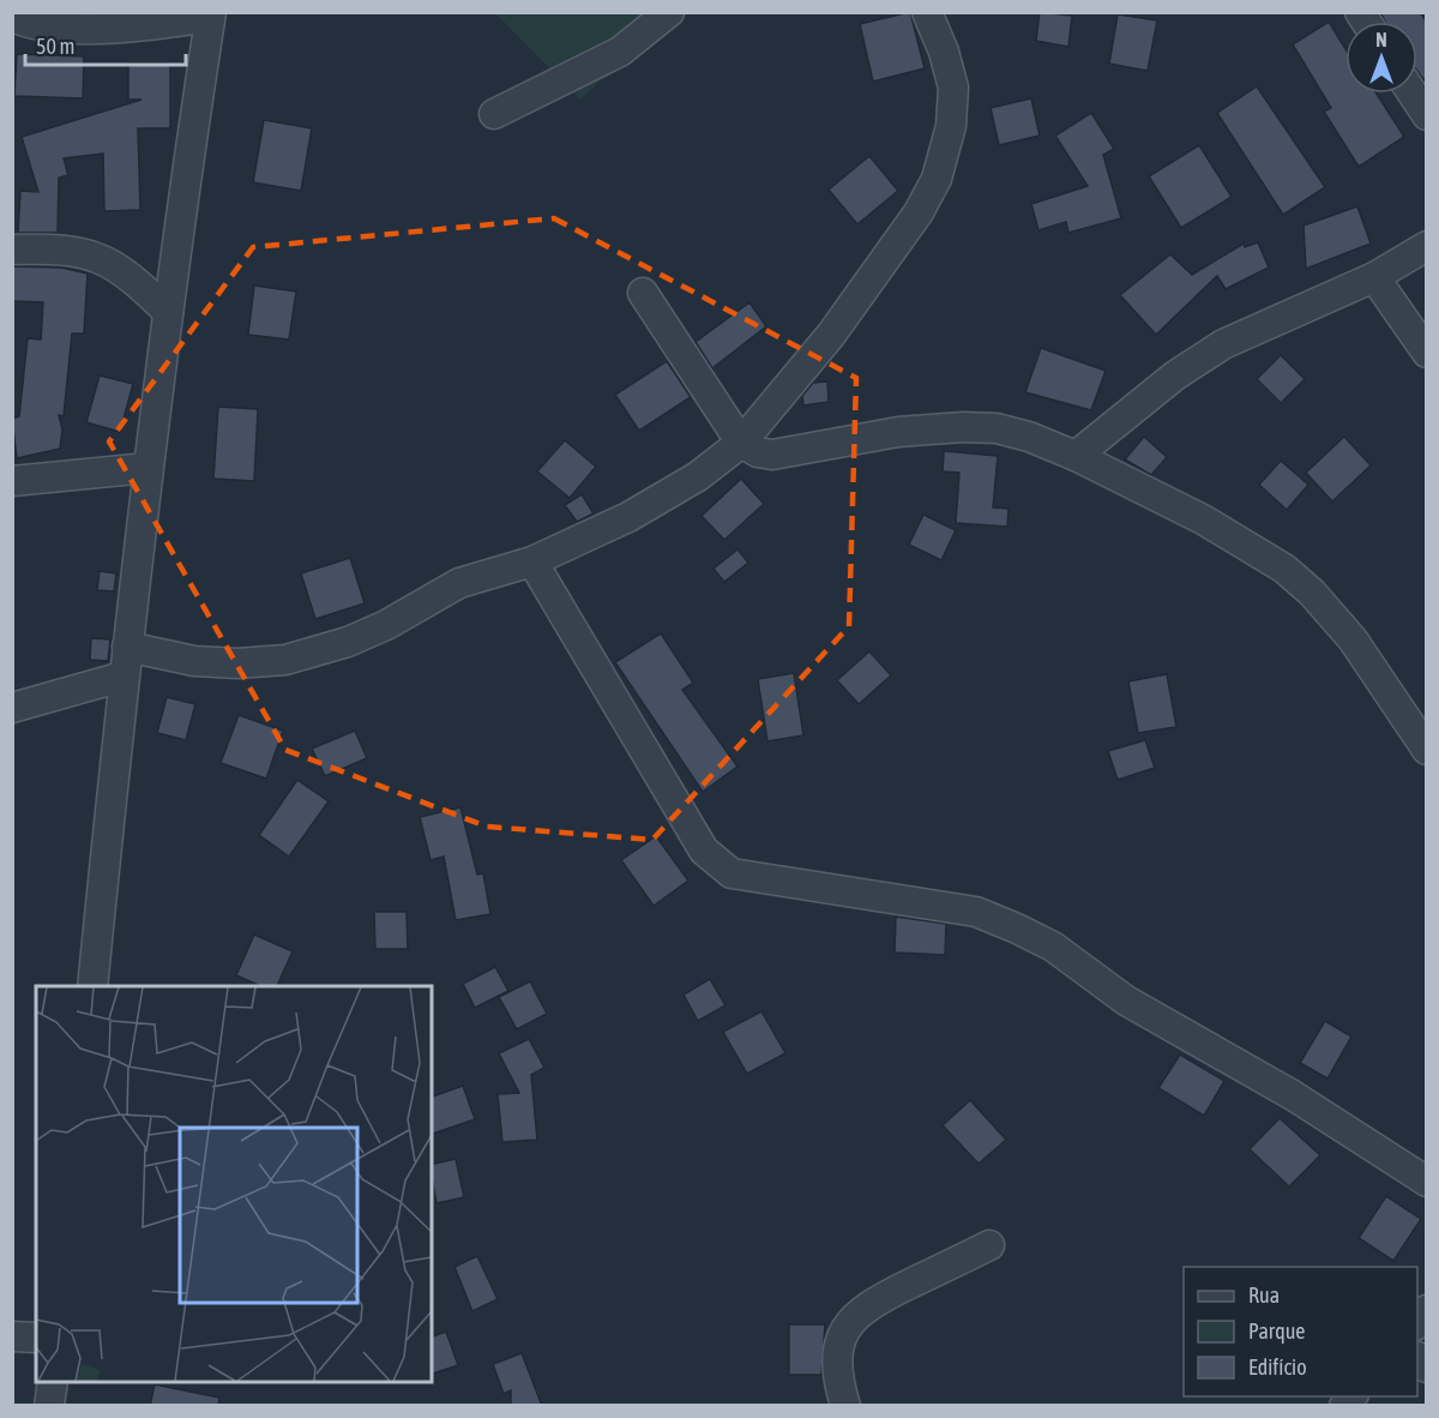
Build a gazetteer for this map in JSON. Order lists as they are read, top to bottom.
{
  "legend": ["Rua", "Parque", "Edifício"],
  "scale_bar": "50 m",
  "north": "top"
}
